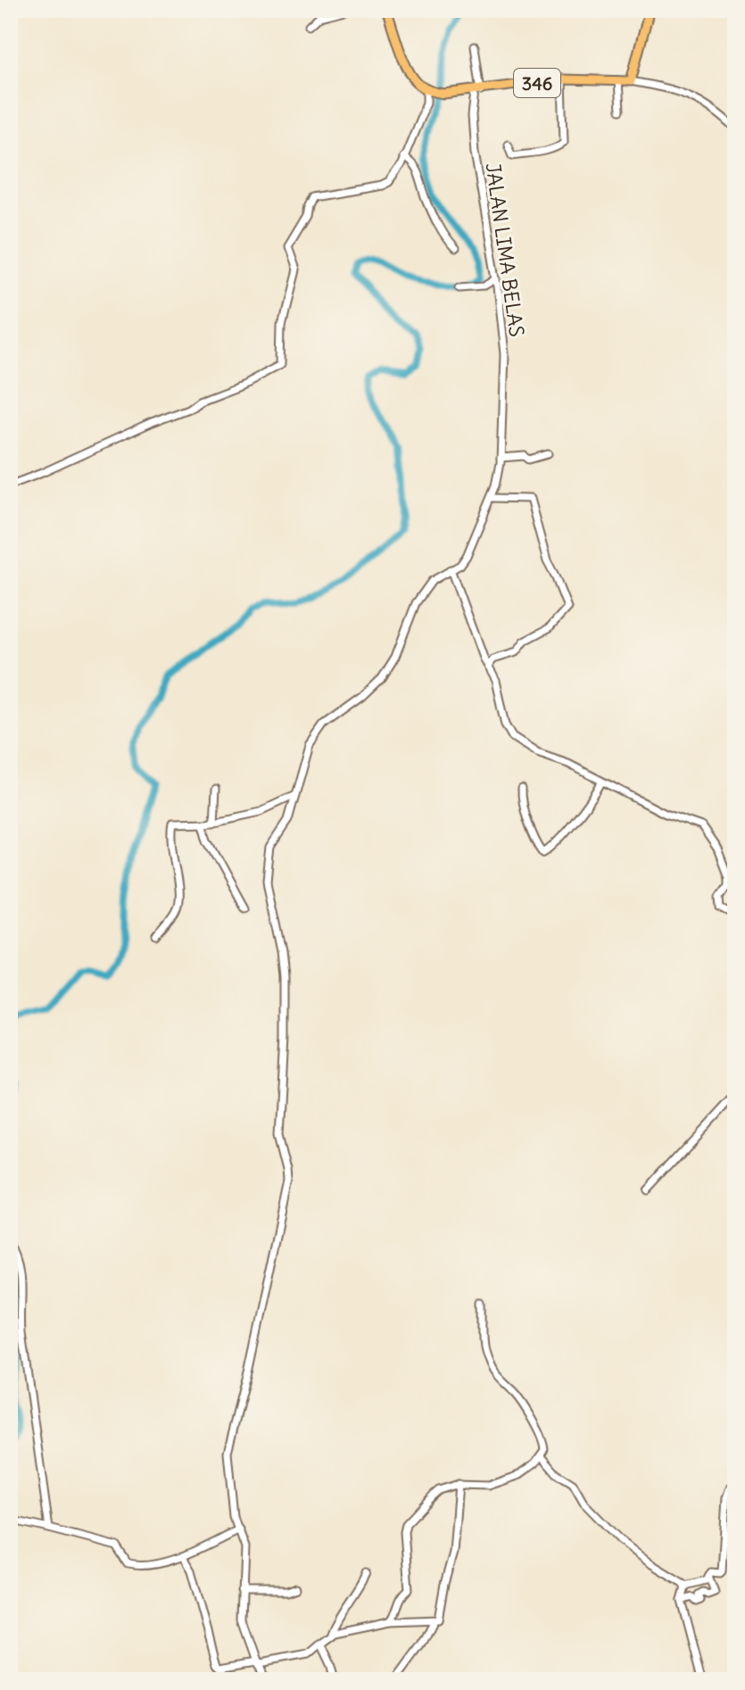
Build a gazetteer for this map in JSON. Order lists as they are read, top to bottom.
{
  "streets": {
    "main road": ["346"],
    "street": ["JALAN LIMA BELAS"]
  },
  "crossings": [
    ["346", "JALAN LIMA BELAS"]
  ]
}
